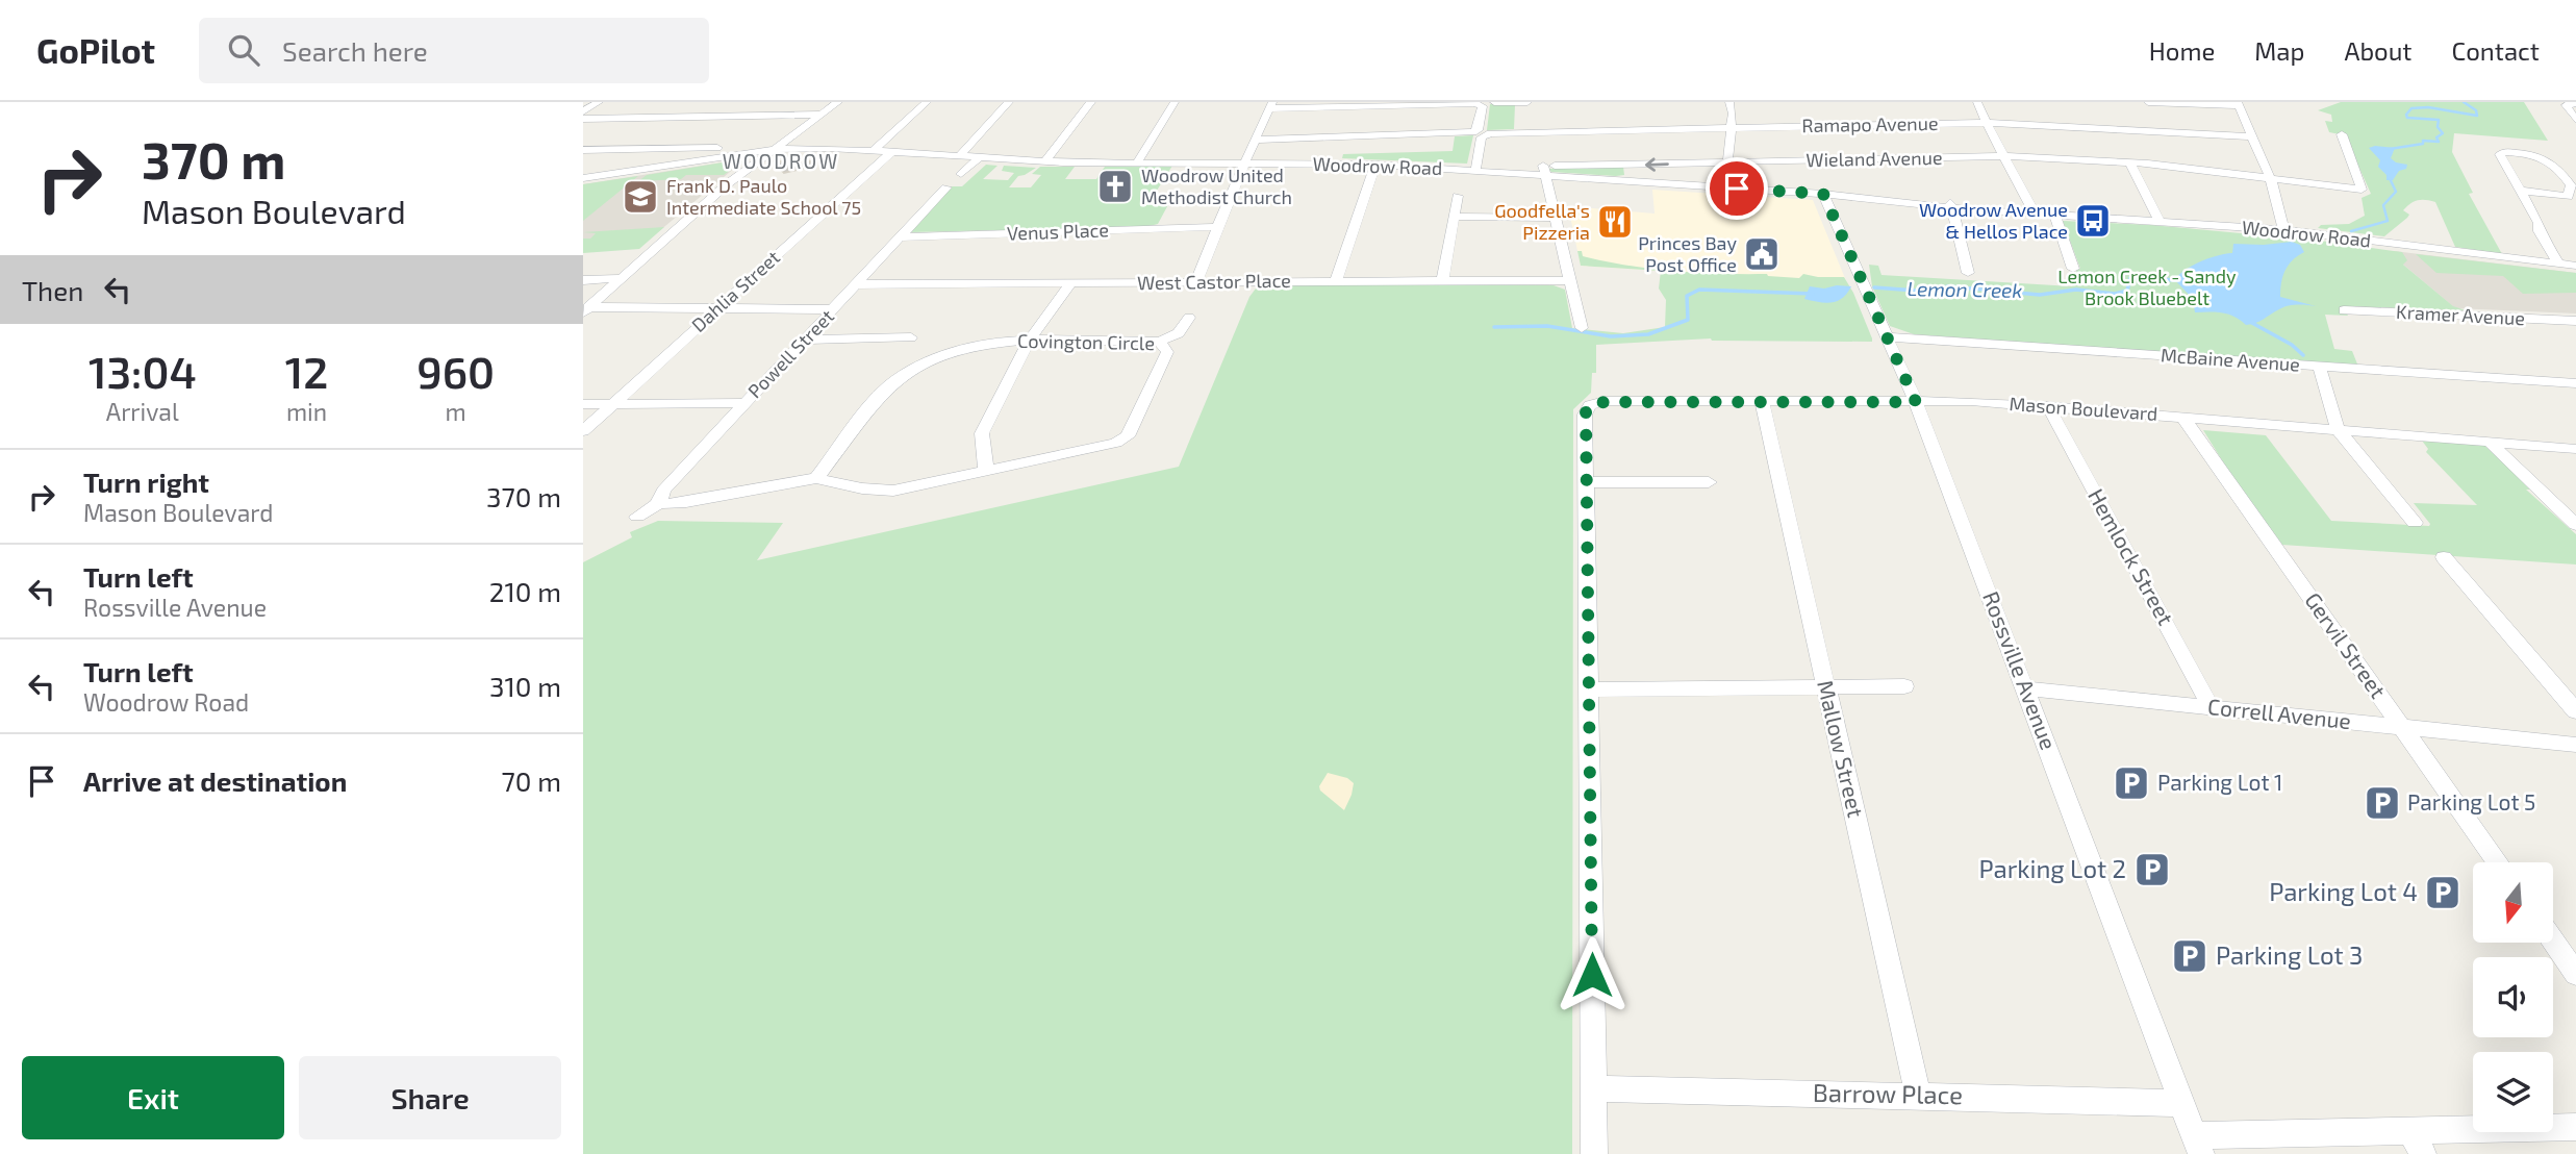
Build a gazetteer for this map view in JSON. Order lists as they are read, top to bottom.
{
  "streets": {
    "street": [
      "Ramapo Avenue",
      "Wieland Avenue",
      "Woodrow Road",
      "Venus Place",
      "West Castor Place",
      "Dahlia Street",
      "Kramer Avenue",
      "Covington Circle",
      "Powell Street",
      "McBaine Avenue",
      "Mason Boulevard",
      "Hemlock Street",
      "Gervil Street",
      "Rossville Avenue",
      "Correll Avenue",
      "Mallow Street",
      "Barrow Place"
    ]
  },
  "crossings": [
    ["Wieland Avenue", "Woodrow Road"],
    ["Woodrow Road", "Dahlia Street"],
    ["Woodrow Road", "Rossville Avenue"],
    ["Venus Place", "Powell Street"],
    ["West Castor Place", "Powell Street"],
    ["Covington Circle", "Powell Street"],
    ["McBaine Avenue", "Rossville Avenue"],
    ["Mason Boulevard", "Hemlock Street"],
    ["Mason Boulevard", "Gervil Street"],
    ["Mason Boulevard", "Rossville Avenue"],
    ["Mason Boulevard", "Mallow Street"],
    ["Hemlock Street", "Correll Avenue"],
    ["Gervil Street", "Correll Avenue"],
    ["Rossville Avenue", "Correll Avenue"],
    ["Rossville Avenue", "Barrow Place"],
    ["Mallow Street", "Barrow Place"]
  ],
  "districts": ["WOODROW"],
  "water": ["Lemon Creek"],
  "parks": ["Lemon Creek - Sandy Brook Bluebelt"],
  "places": {
    "church": ["Woodrow United Methodist Church"],
    "school or university": ["Frank D. Paulo Intermediate School 75"],
    "bus stop": ["Woodrow Avenue & Hellos Place"],
    "restaurant": ["Goodfella's Pizzeria"],
    "public building": ["Princes Bay Post Office"],
    "parking": [
      "Parking Lot 1",
      "Parking Lot 5",
      "Parking Lot 2",
      "Parking Lot 4",
      "Parking Lot 3"
    ]
  },
  "north": "bottom",
  "page": {
    "header": "GoPilot",
    "search": "Search here",
    "nav": [
      "Home",
      "Map",
      "About",
      "Contact"
    ],
    "turn": ["370 m", "Mason Boulevard"],
    "then": "Then",
    "eta": [
      "13:04",
      "Arrival",
      "12",
      "min",
      "960",
      "m"
    ],
    "list": [
      {
        "name": "Turn right",
        "note": "Mason Boulevard",
        "value": "370 m"
      },
      {
        "name": "Turn left",
        "note": "Rossville Avenue",
        "value": "210 m"
      },
      {
        "name": "Turn left",
        "note": "Woodrow Road",
        "value": "310 m"
      },
      {
        "name": "Arrive at destination",
        "value": "70 m"
      }
    ],
    "buttons": ["Exit", "Share"]
  }
}
